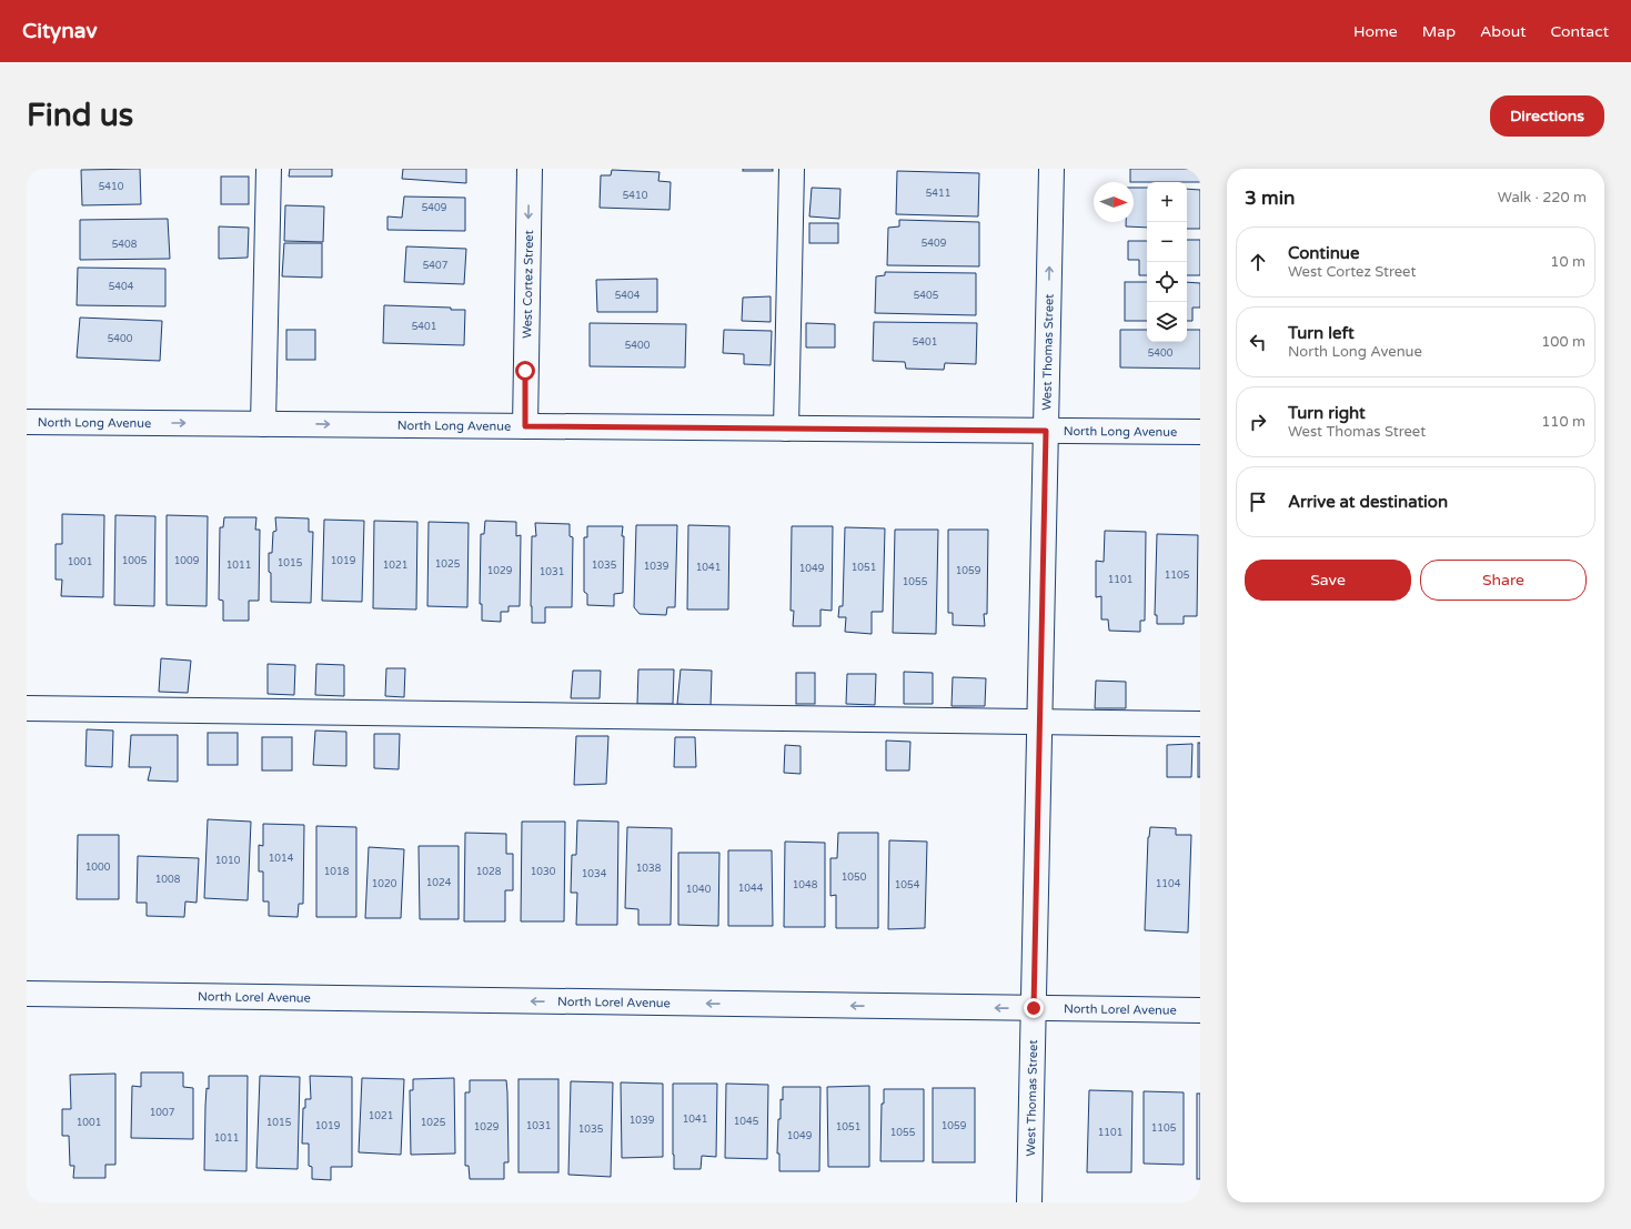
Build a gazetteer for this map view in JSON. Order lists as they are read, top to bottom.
{
  "streets": {
    "street": [
      "West Cortez Street",
      "West Thomas Street",
      "North Long Avenue",
      "North Lorel Avenue"
    ]
  },
  "crossings": [
    ["West Cortez Street", "North Long Avenue"],
    ["West Thomas Street", "North Long Avenue"],
    ["West Thomas Street", "North Lorel Avenue"]
  ],
  "one_way": ["West Cortez Street", "North Long Avenue", "North Lorel Avenue"],
  "house_numbers": [
    "5410",
    "5411",
    "5410",
    "5409",
    "5409",
    "5408",
    "5407",
    "5404",
    "5404",
    "5405",
    "5401",
    "5400",
    "5401",
    "5400",
    "5400",
    "1005",
    "1009",
    "1019",
    "1001",
    "1015",
    "1025",
    "1011",
    "1021",
    "1035",
    "1039",
    "1041",
    "1051",
    "1049",
    "1029",
    "1059",
    "1031",
    "1105",
    "1101",
    "1055",
    "1014",
    "1010",
    "1000",
    "1038",
    "1018",
    "1028",
    "1030",
    "1034",
    "1050",
    "1008",
    "1024",
    "1020",
    "1104",
    "1048",
    "1054",
    "1044",
    "1040",
    "1007",
    "1021",
    "1041",
    "1039",
    "1045",
    "1001",
    "1015",
    "1025",
    "1019",
    "1031",
    "1059",
    "1029",
    "1051",
    "1105",
    "1035",
    "1055",
    "1101",
    "1049",
    "1011"
  ],
  "north": "right",
  "page": {
    "header": "Citynav",
    "nav": [
      "Home",
      "Map",
      "About",
      "Contact"
    ],
    "buttons": [
      "Directions",
      ["Save", "Share"]
    ],
    "title": "Find us",
    "heading": ["3 min", "Walk · 220 m"],
    "map_buttons": ["+", "−"],
    "list": [
      ["Continue", "West Cortez Street", "10 m"],
      ["Turn left", "North Long Avenue", "100 m"],
      ["Turn right", "West Thomas Street", "110 m"],
      "Arrive at destination"
    ]
  }
}
